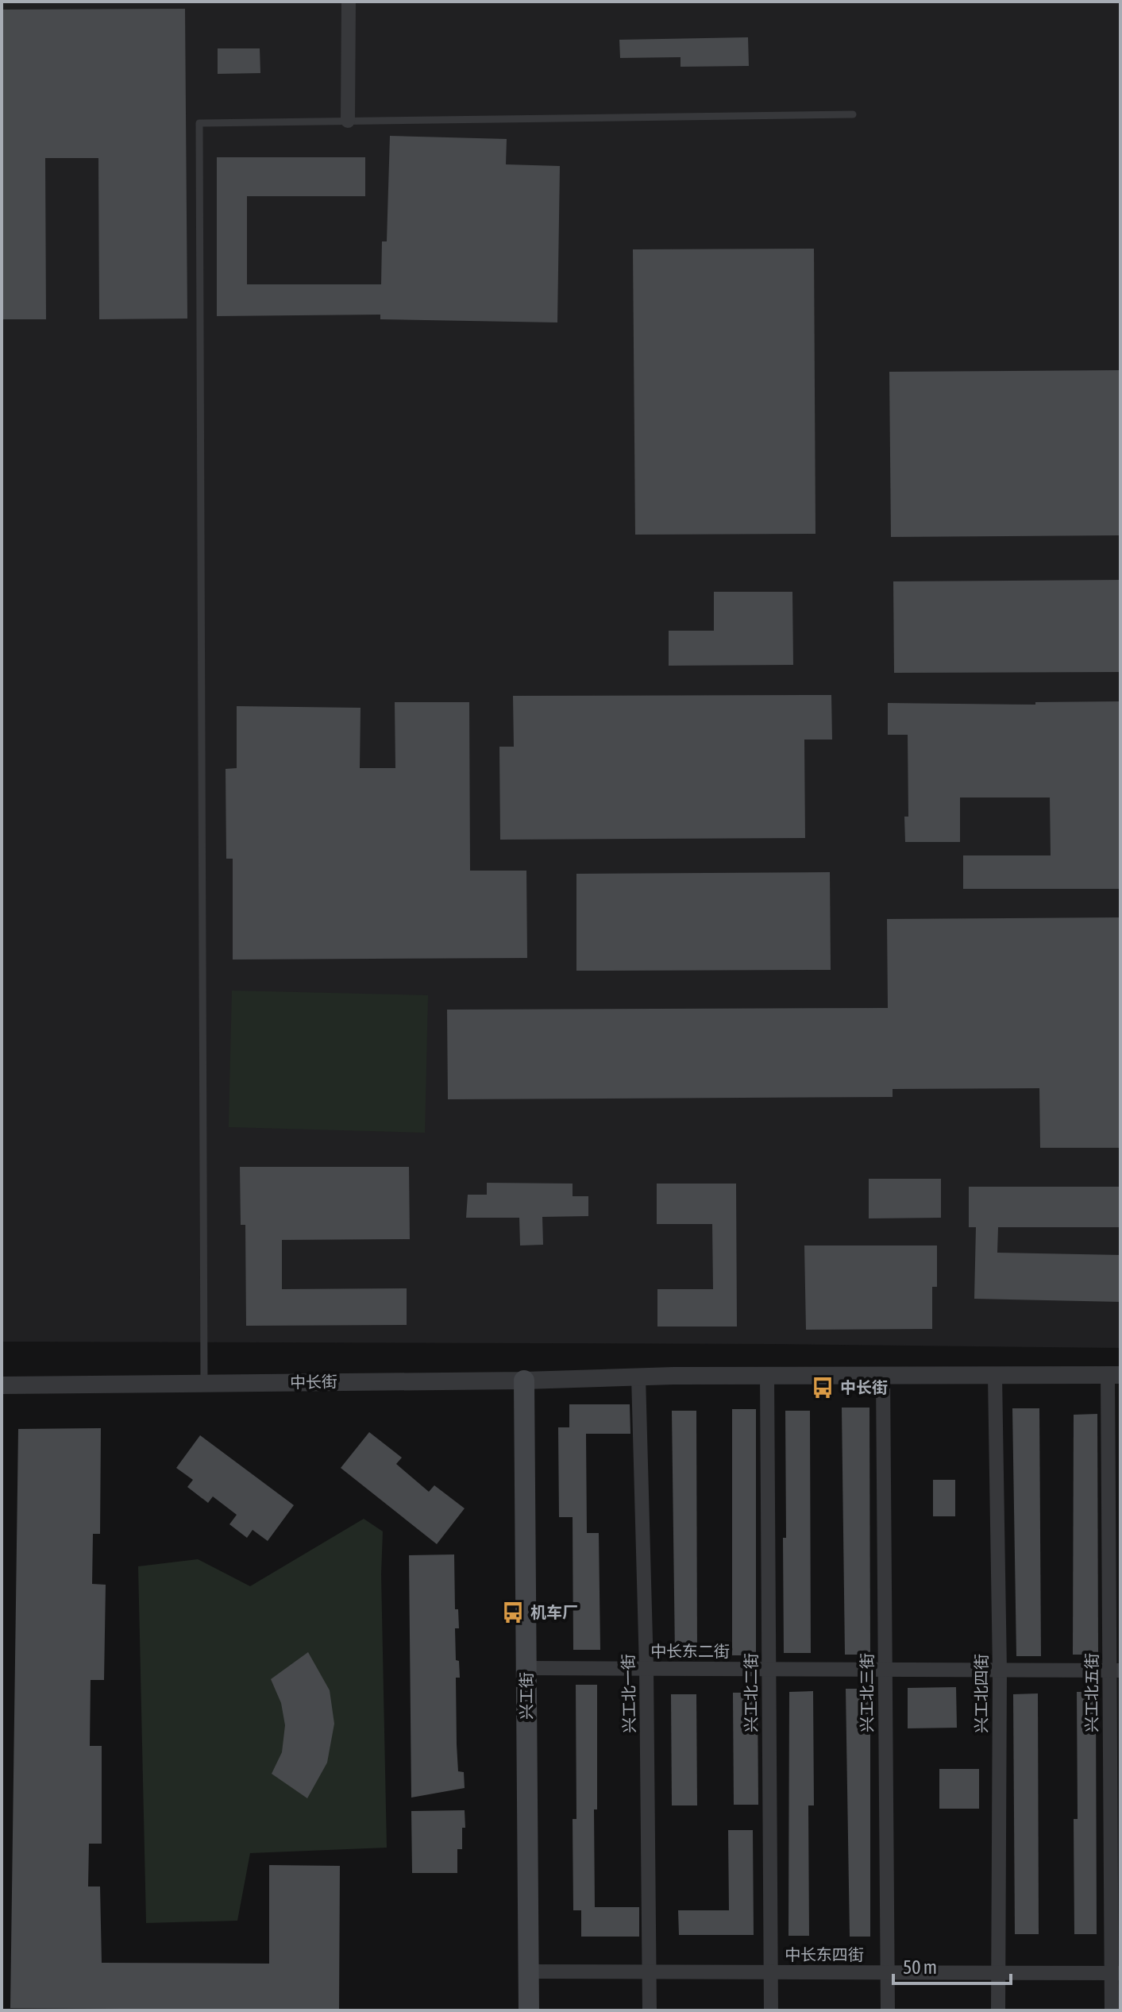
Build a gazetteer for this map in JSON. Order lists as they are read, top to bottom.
{
  "streets": {
    "main road": ["兴工街"],
    "street": [
      "中长街",
      "中长东二街",
      "兴工北二街",
      "兴工北三街",
      "兴工北五街",
      "兴工北一街",
      "兴工北四街",
      "中长东四街"
    ]
  },
  "crossings": [
    ["中长街", "兴工北二街"],
    ["中长街", "兴工北三街"],
    ["中长街", "兴工北五街"],
    ["中长街", "兴工北一街"],
    ["中长街", "兴工北四街"],
    ["中长街", "兴工街"],
    ["中长东二街", "兴工北二街"],
    ["中长东二街", "兴工北三街"],
    ["中长东二街", "兴工北五街"],
    ["中长东二街", "兴工北一街"],
    ["中长东二街", "兴工北四街"],
    ["中长东二街", "兴工街"],
    ["兴工北二街", "中长东四街"],
    ["兴工北三街", "中长东四街"],
    ["兴工北五街", "中长东四街"],
    ["兴工北一街", "中长东四街"],
    ["兴工北四街", "中长东四街"],
    ["兴工街", "中长东四街"]
  ],
  "places": {
    "bus stop": ["中长街", "机车厂"]
  },
  "scale_bar": "50 m"
}
